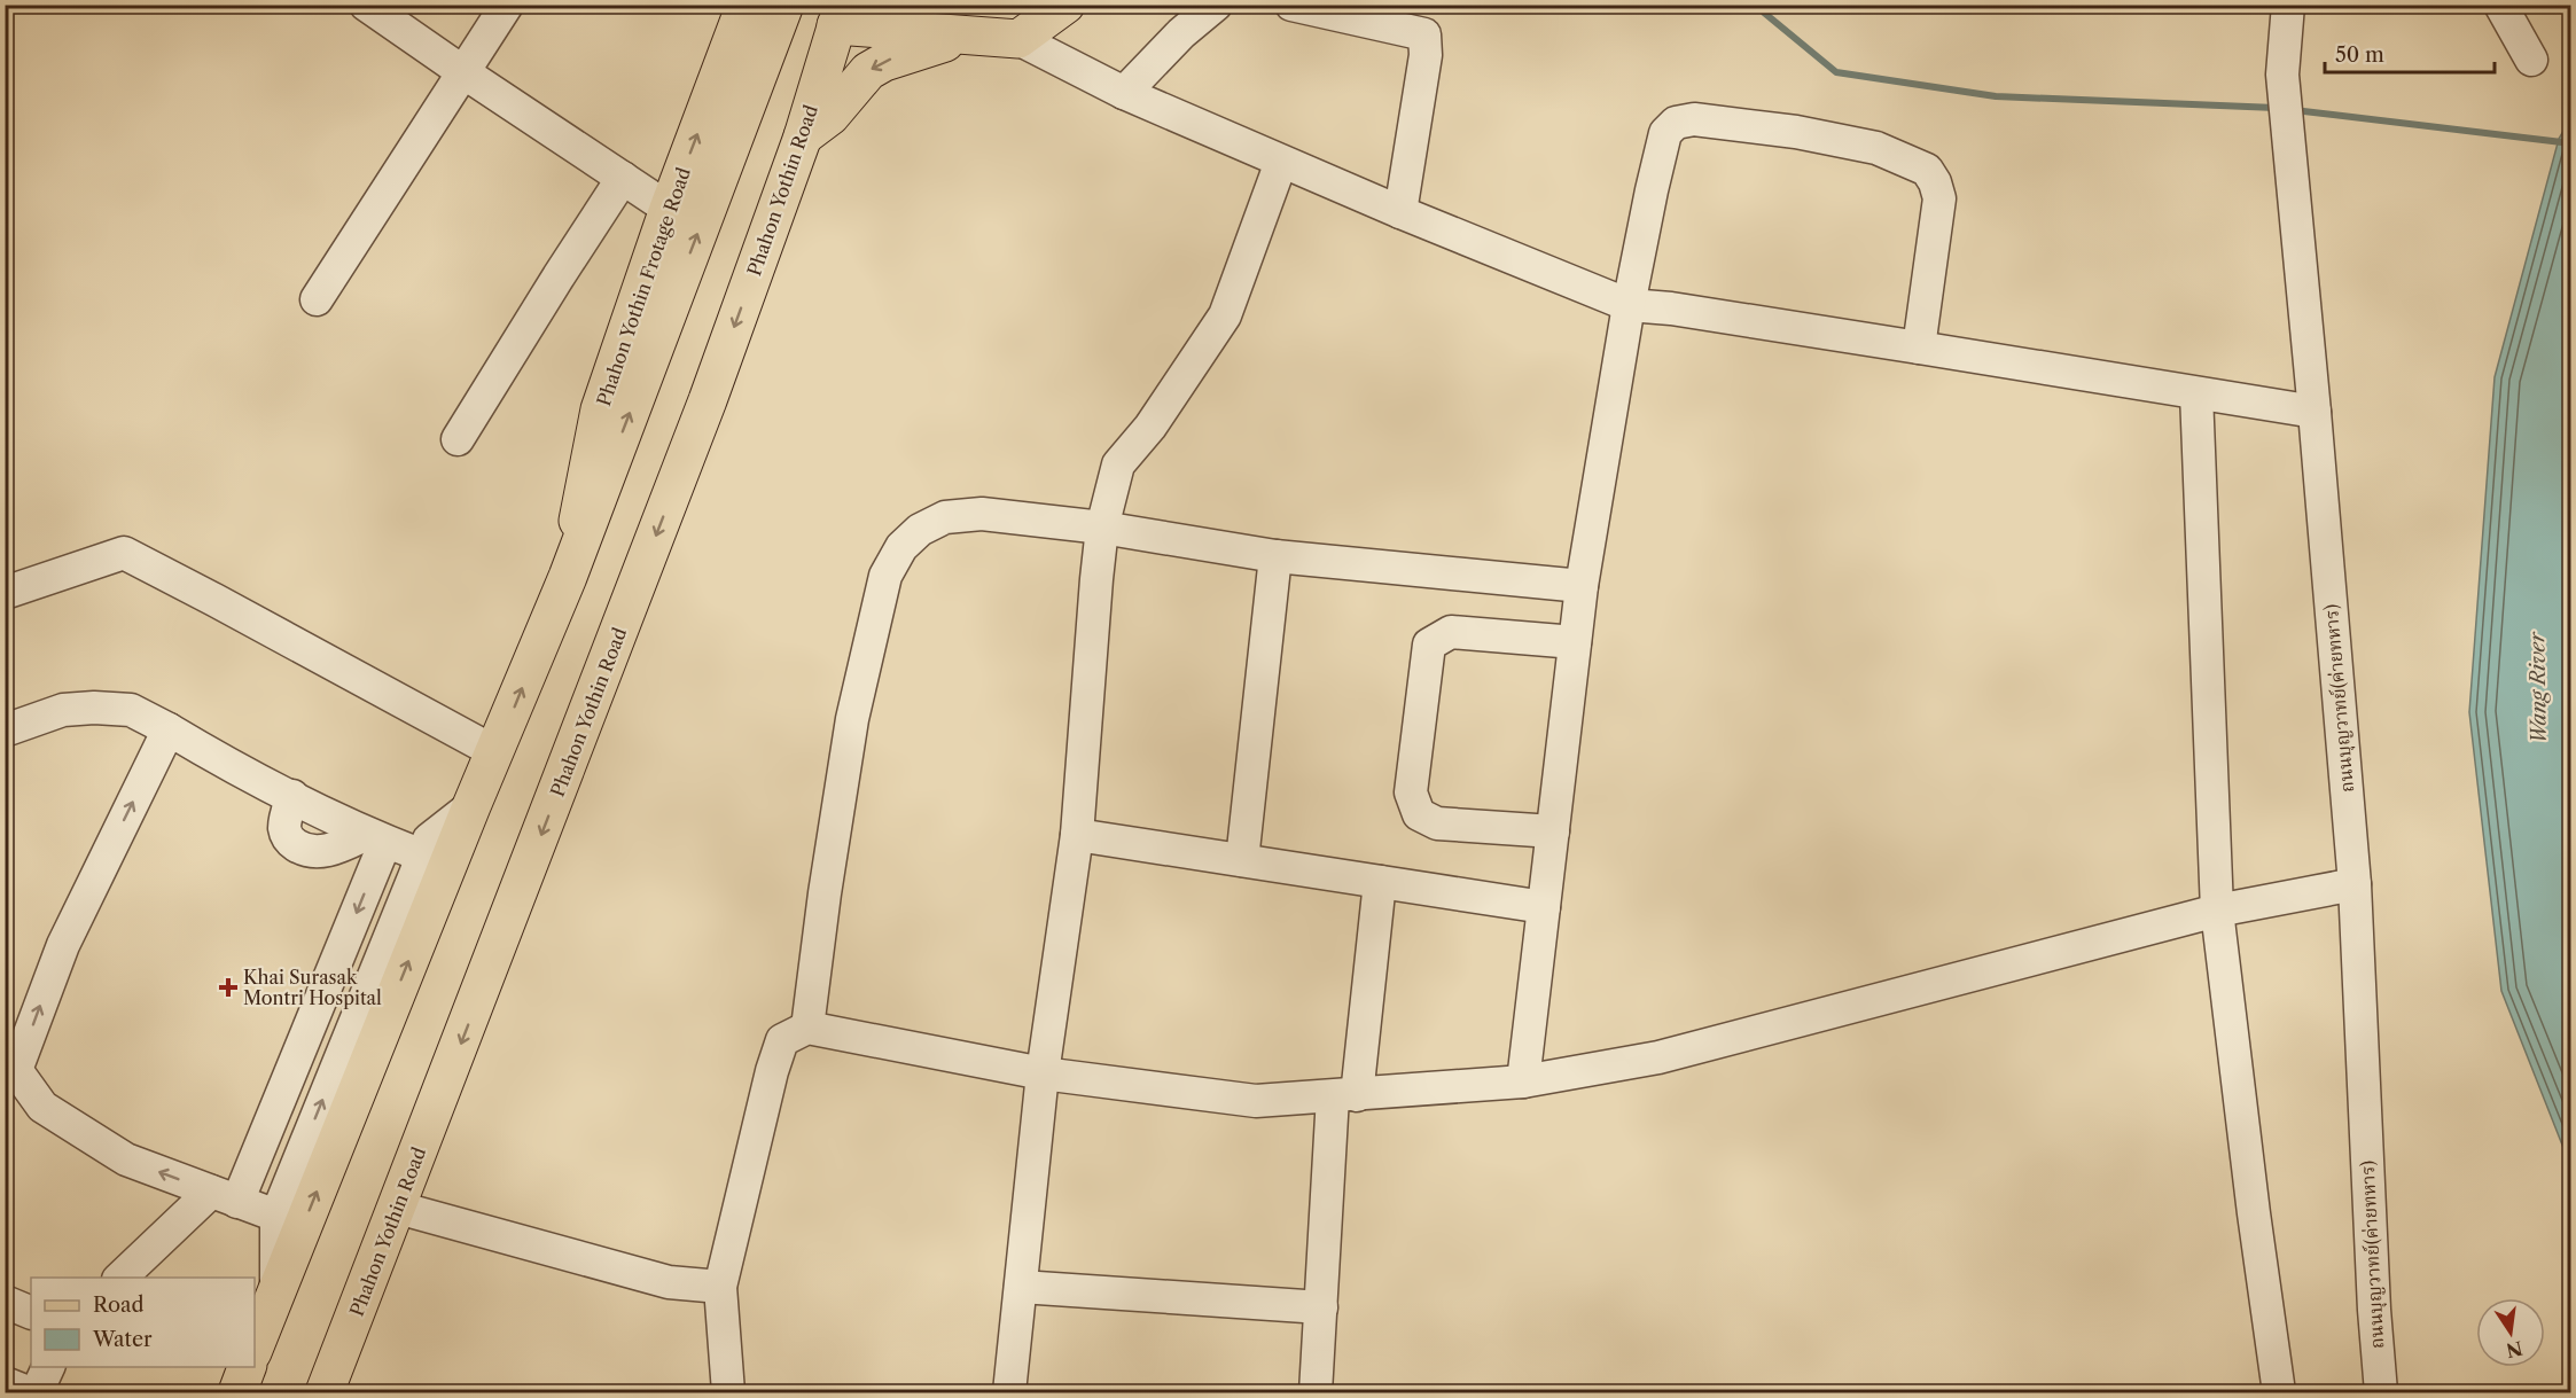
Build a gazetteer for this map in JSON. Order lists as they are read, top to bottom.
{
  "streets": {
    "main road": ["Phahon Yothin Road", "Phahon Yothin Frotage Road"],
    "street": ["ถนนบุญวาทย์(ค่ายทหาร)"]
  },
  "water": ["Wang River"],
  "places": {
    "health": ["Khai Surasak Montri Hospital"]
  },
  "legend": ["Road", "Water"],
  "scale_bar": "50 m",
  "north": "bottom"
}
